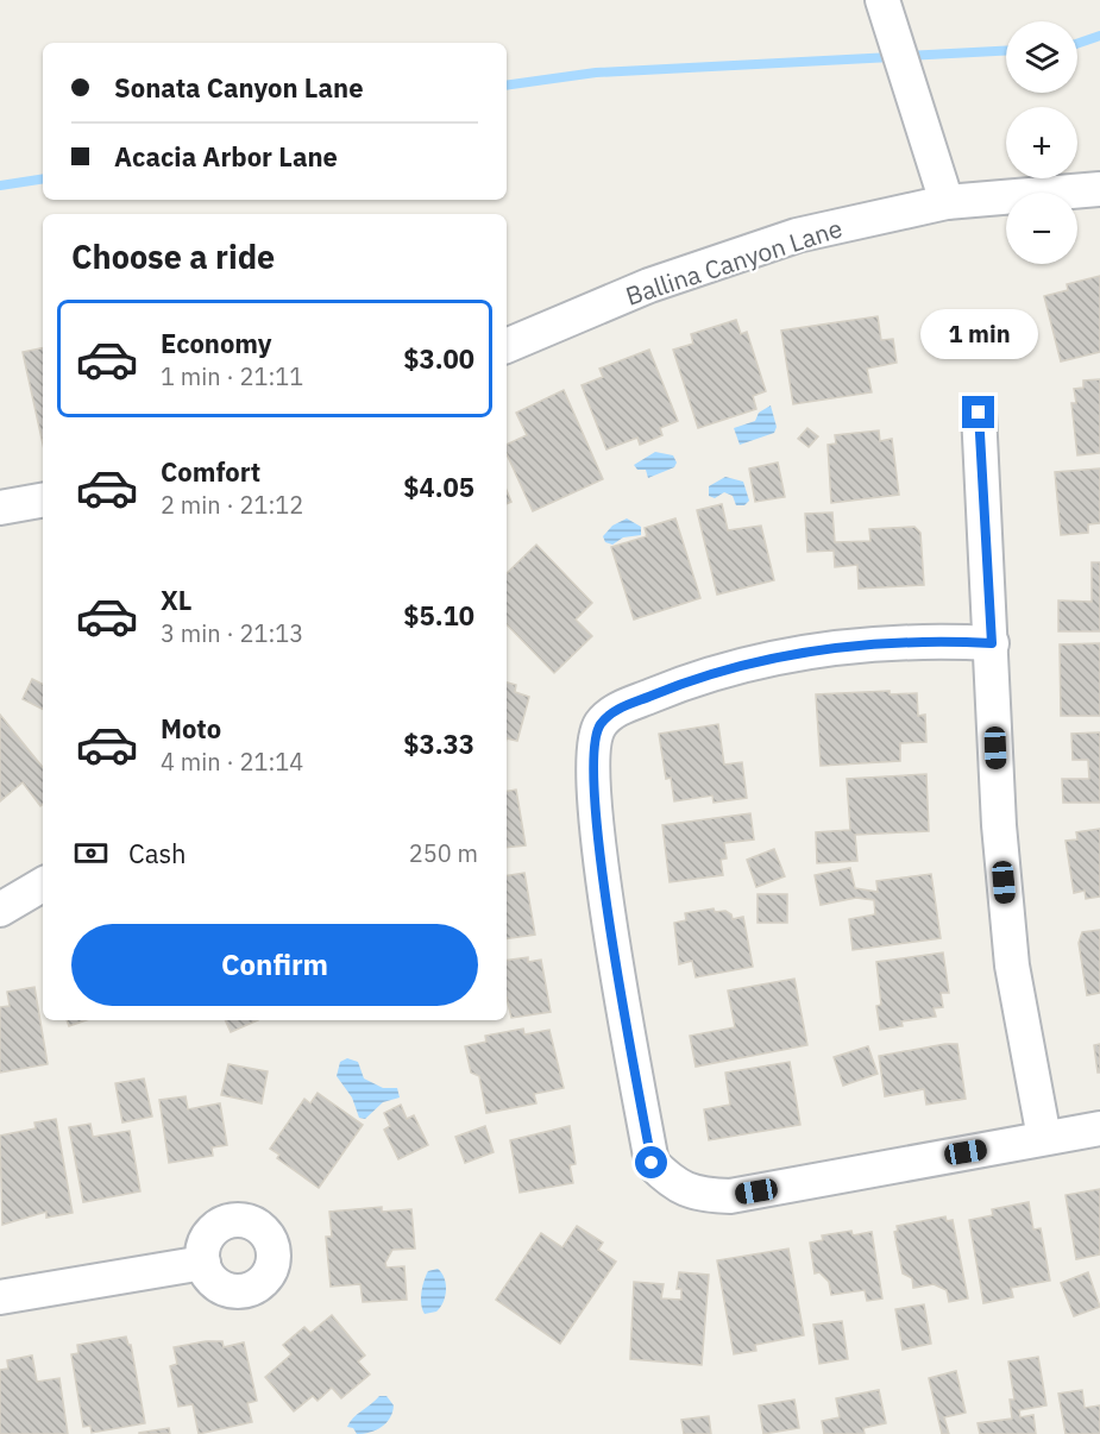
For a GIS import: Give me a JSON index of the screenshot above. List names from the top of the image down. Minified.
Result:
{"streets":{"street":["Ballina Canyon Lane"]},"page":{"map_buttons":["+","−"],"banner":["Sonata Canyon Lane","Acacia Arbor Lane"],"heading":"Choose a ride","list":[{"name":"Economy","note":"1 min · 21:11","value":"$3.00"},{"name":"Comfort","note":"2 min · 21:12","value":"$4.05"},{"name":"XL","note":"3 min · 21:13","value":"$5.10"},{"name":"Moto","note":"4 min · 21:14","value":"$3.33"}],"bubble":"1 min","pay":["Cash","250 m"],"buttons":"Confirm"}}
